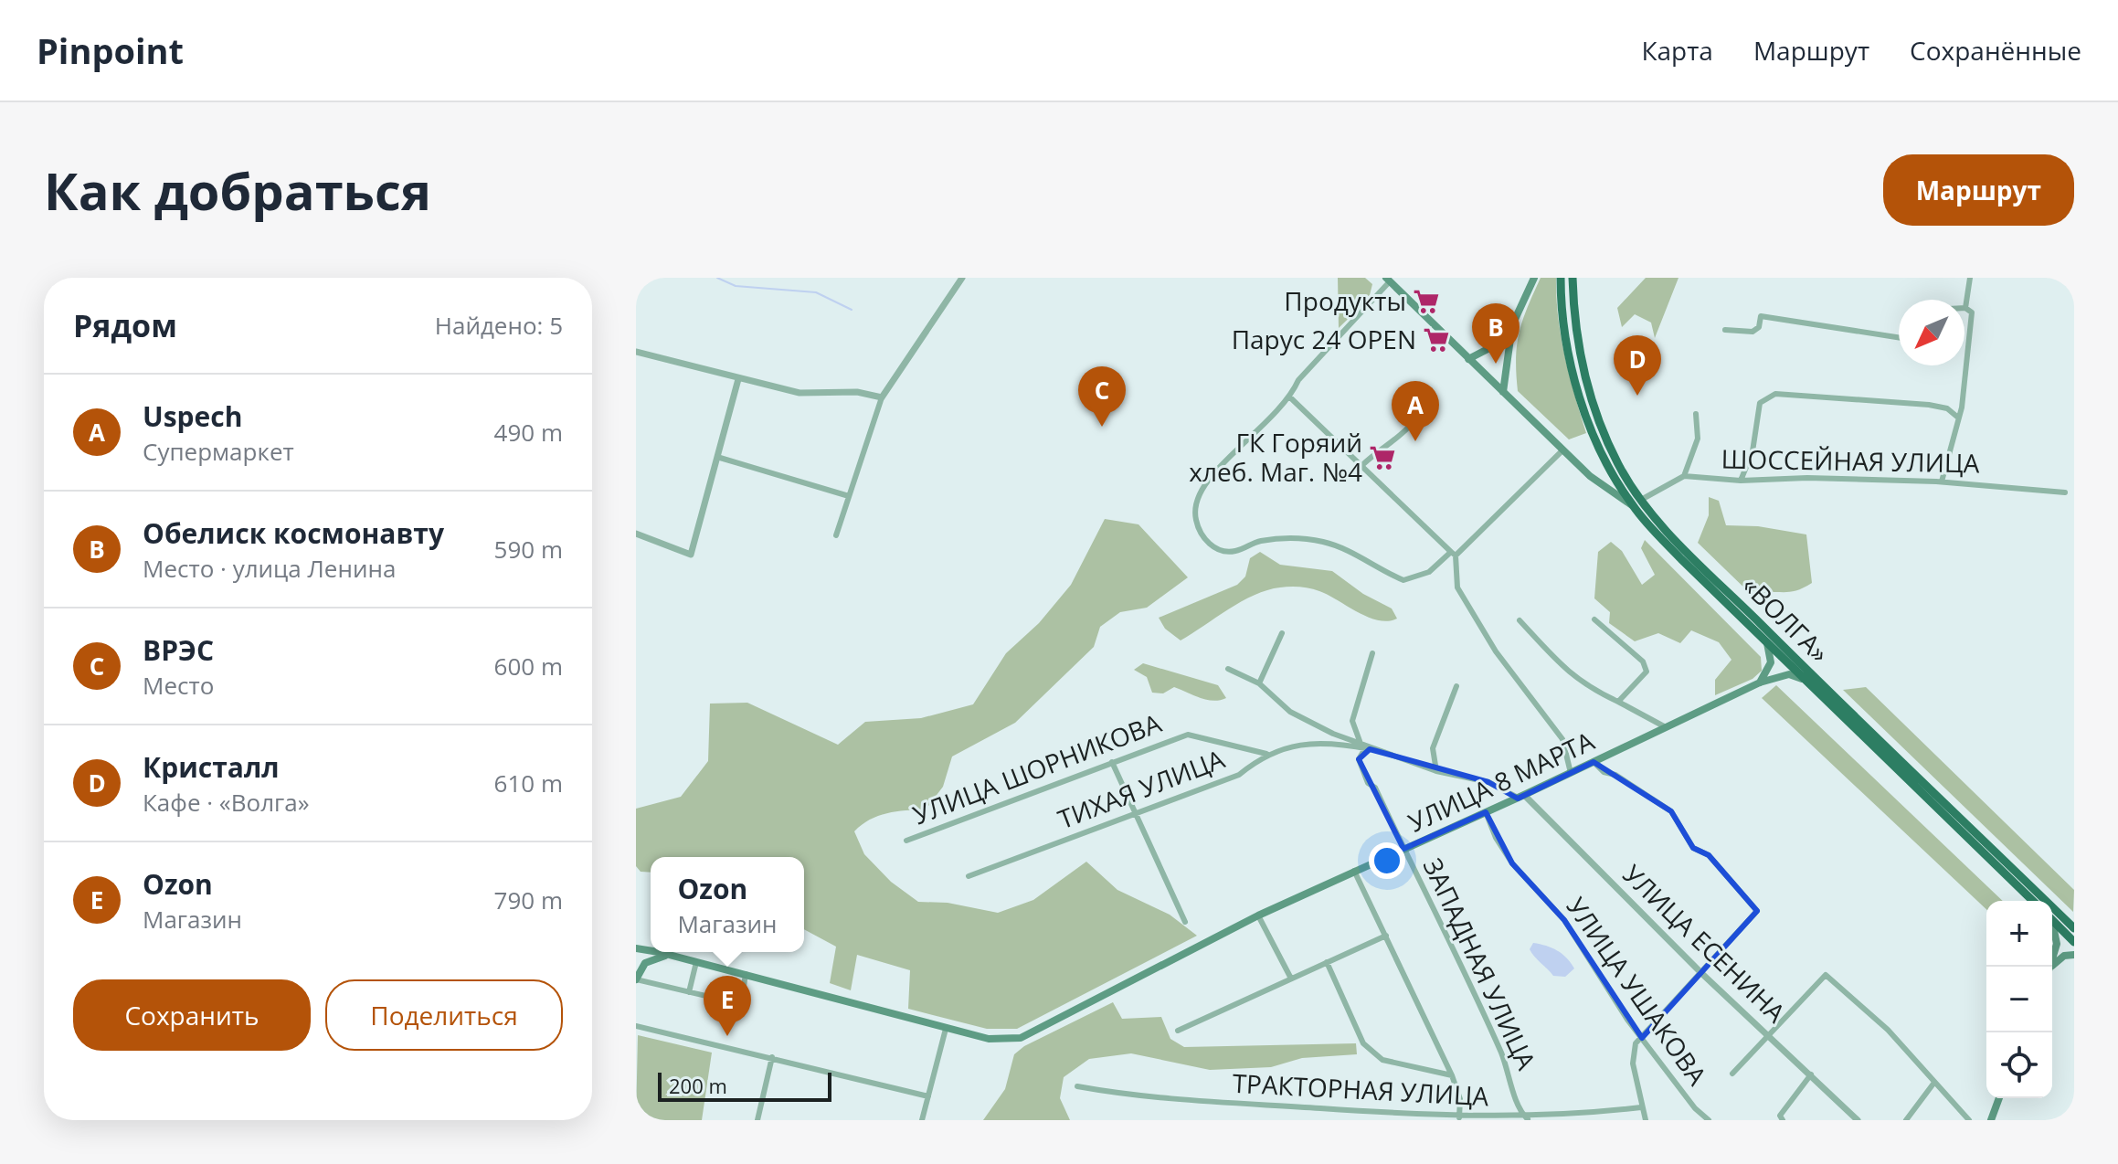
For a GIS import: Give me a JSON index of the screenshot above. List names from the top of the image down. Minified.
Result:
{"streets":{"highway":["«ВОЛГА»"],"main road":["УЛИЦА 8 МАРТА"],"street":["ШОССЕЙНАЯ УЛИЦА","УЛИЦА ШОРНИКОВА","ТИХАЯ УЛИЦА","УЛИЦА ЕСЕНИНА","ЗАПАДНАЯ УЛИЦА","УЛИЦА УШАКОВА","ТРАКТОРНАЯ УЛИЦА"]},"crossings":[["ШОССЕЙНАЯ УЛИЦА","«ВОЛГА»"],["«ВОЛГА»","УЛИЦА 8 МАРТА"],["УЛИЦА ШОРНИКОВА","ТИХАЯ УЛИЦА"],["УЛИЦА 8 МАРТА","УЛИЦА ЕСЕНИНА"],["УЛИЦА 8 МАРТА","ЗАПАДНАЯ УЛИЦА"],["УЛИЦА 8 МАРТА","УЛИЦА УШАКОВА"],["ТИХАЯ УЛИЦА","ЗАПАДНАЯ УЛИЦА"],["ЗАПАДНАЯ УЛИЦА","ТРАКТОРНАЯ УЛИЦА"]],"places":{"supermarket":["Продукты","Парус 24 OPEN","ГК Горяий хлеб. Маг. №4"]},"scale_bar":"200 m","north":"bottom left","page":{"header":"Pinpoint","nav":["Карта","Маршрут","Сохранённые"],"buttons":["Маршрут",["Сохранить","Поделиться"]],"title":"Как добраться","heading":["Рядом","Найдено: 5"],"pins":["B","D","C","A","E"],"list":[{"mark":"A","name":"Uspech","note":"Супермаркет","value":"490 m"},{"mark":"B","name":"Обелиск космонавту","note":"Место · улица Ленина","value":"590 m"},{"mark":"C","name":"ВРЭС","note":"Место","value":"600 m"},{"mark":"D","name":"Кристалл","note":"Кафе · «Волга»","value":"610 m"},{"mark":"E","name":"Ozon","note":"Магазин","value":"790 m"}],"popup":["Ozon","Магазин"],"map_buttons":["+","−"],"scale":"200 m"}}
